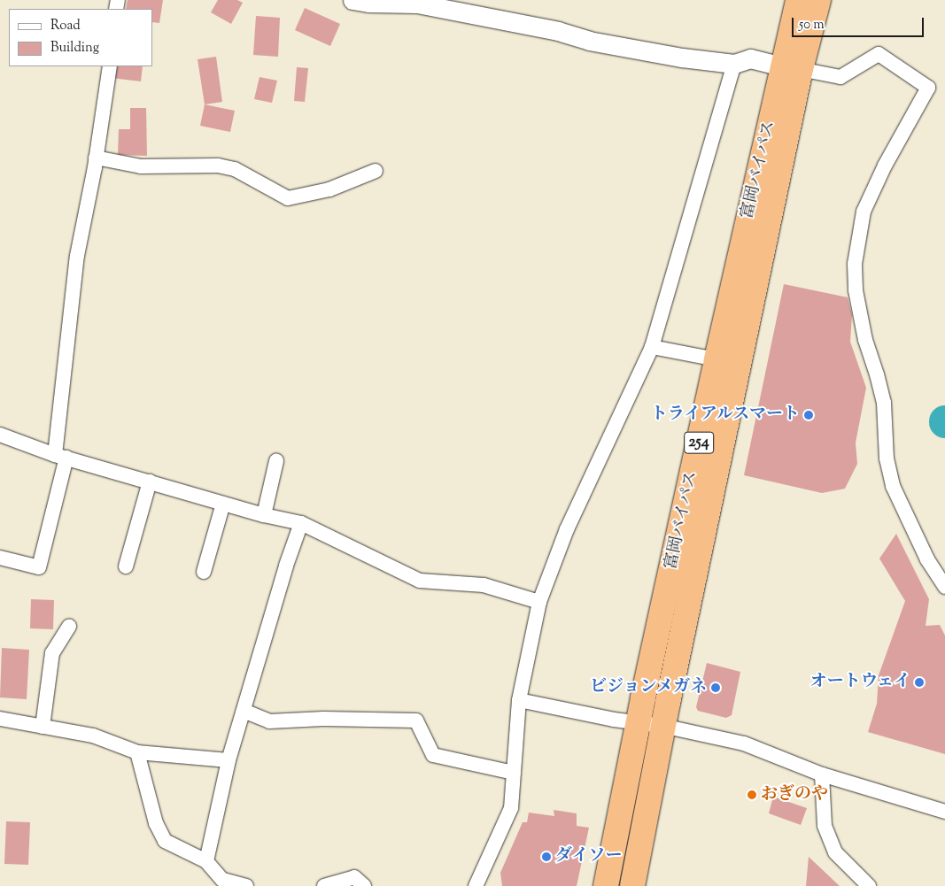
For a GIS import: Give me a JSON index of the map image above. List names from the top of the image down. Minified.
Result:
{"streets":{"highway":["富岡バイパス","254"]},"places":["トライアルスマート","オートウェイ","ビジョンメガネ","おぎのや","ダイソー"],"legend":["Road","Building"],"scale_bar":"50 m"}
